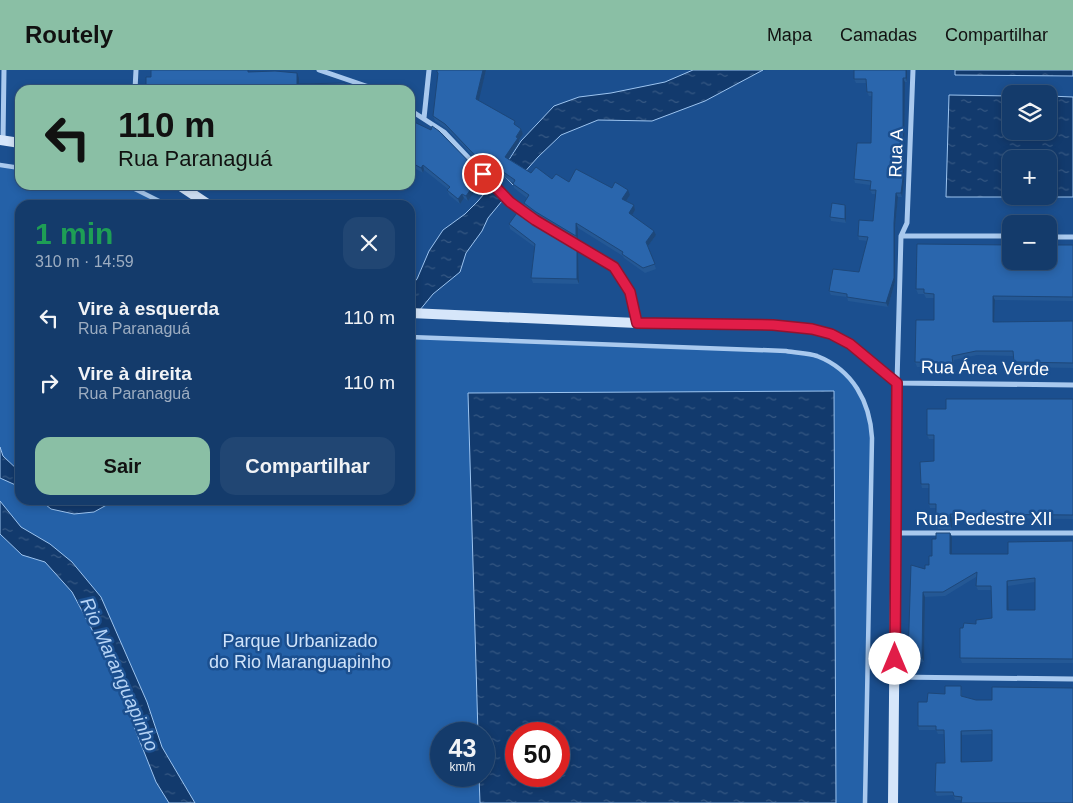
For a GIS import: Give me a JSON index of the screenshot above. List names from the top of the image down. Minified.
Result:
{"streets":{"main road":["Rua Área Verde"],"street":["Rua A","Rua Pedestre XII"]},"crossings":[["Rua A","Rua Área Verde"],["Rua Área Verde","Rua Pedestre XII"]],"water":["Rio Maranguapinho"],"parks":["Parque Urbanizado do Rio Maranguapinho"],"page":{"header":"Routely","nav":["Mapa","Camadas","Compartilhar"],"map_buttons":["+","−"],"turn":["110 m","Rua Paranaguá"],"heading":["1 min","310 m · 14:59"],"list":[{"name":"Vire à esquerda","note":"Rua Paranaguá","value":"110 m"},{"name":"Vire à direita","note":"Rua Paranaguá","value":"110 m"}],"buttons":["Sair","Compartilhar"],"speed":"43 km/h","limit":"50"}}
